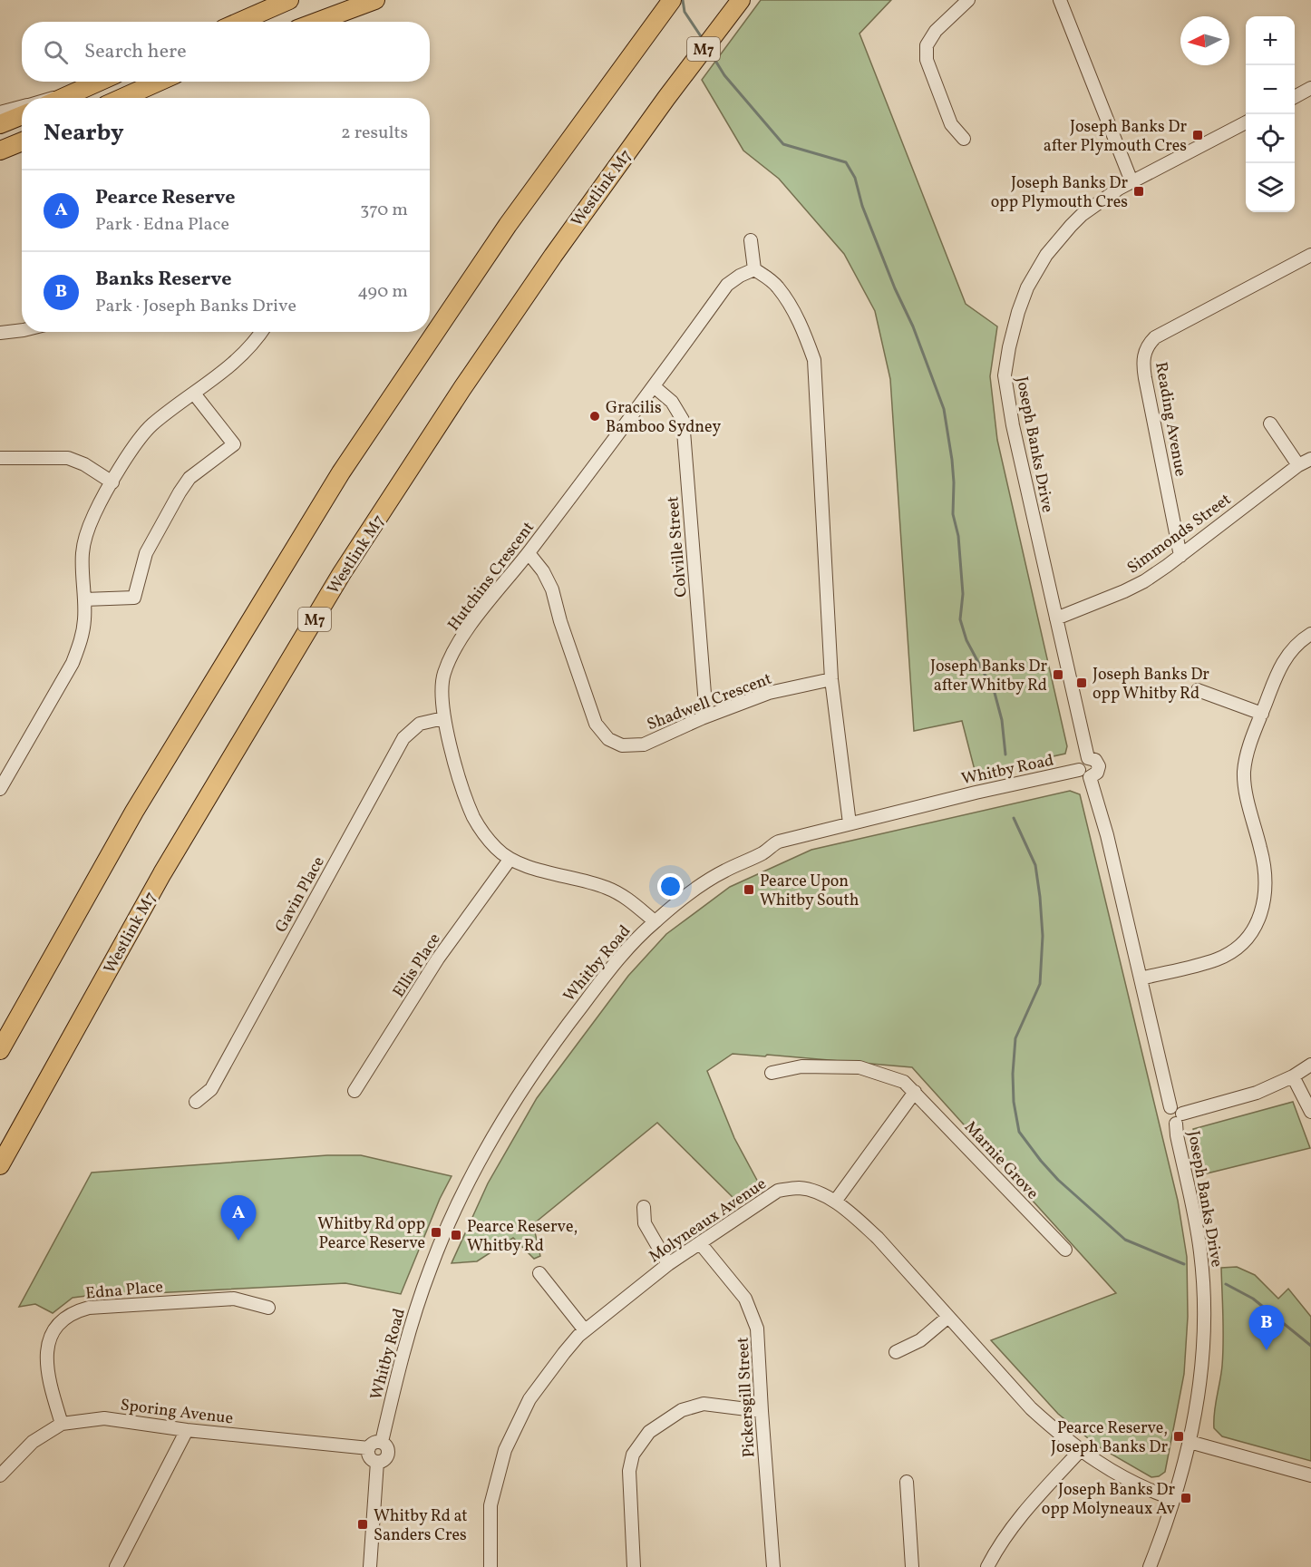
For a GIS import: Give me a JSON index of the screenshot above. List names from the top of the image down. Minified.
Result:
{"streets":{"highway":["M7","Westlink M7"],"street":["Reading Avenue","Joseph Banks Drive","Simmonds Street","Colville Street","Hutchins Crescent","Shadwell Crescent","Whitby Road","Gavin Place","Ellis Place","Marnie Grove","Molyneaux Avenue","Edna Place","Pickersgill Street","Sporing Avenue"]},"crossings":[["Reading Avenue","Simmonds Street"],["Joseph Banks Drive","Simmonds Street"],["Joseph Banks Drive","Whitby Road"],["Joseph Banks Drive","Molyneaux Avenue"],["Colville Street","Hutchins Crescent"],["Colville Street","Shadwell Crescent"],["Hutchins Crescent","Shadwell Crescent"],["Hutchins Crescent","Whitby Road"],["Hutchins Crescent","Gavin Place"],["Hutchins Crescent","Ellis Place"],["Whitby Road","Sporing Avenue"],["Molyneaux Avenue","Pickersgill Street"],["Edna Place","Sporing Avenue"]],"places":{"transit":["Joseph Banks Dr after Plymouth Cres","Joseph Banks Dr opp Plymouth Cres","Joseph Banks Dr after Whitby Rd","Joseph Banks Dr opp Whitby Rd","Pearce Upon Whitby South","Whitby Rd opp Pearce Reserve","Pearce Reserve, Whitby Rd","Pearce Reserve, Joseph Banks Dr","Joseph Banks Dr opp Molyneaux Av","Whitby Rd at Sanders Cres"],"other":["Gracilis Bamboo Sydney"]},"north":"left","page":{"map_buttons":["+","−"],"search":"Search here","heading":["Nearby","2 results"],"list":[{"mark":"A","name":"Pearce Reserve","note":"Park · Edna Place","value":"370 m"},{"mark":"B","name":"Banks Reserve","note":"Park · Joseph Banks Drive","value":"490 m"}],"pins":["A","B"]}}
